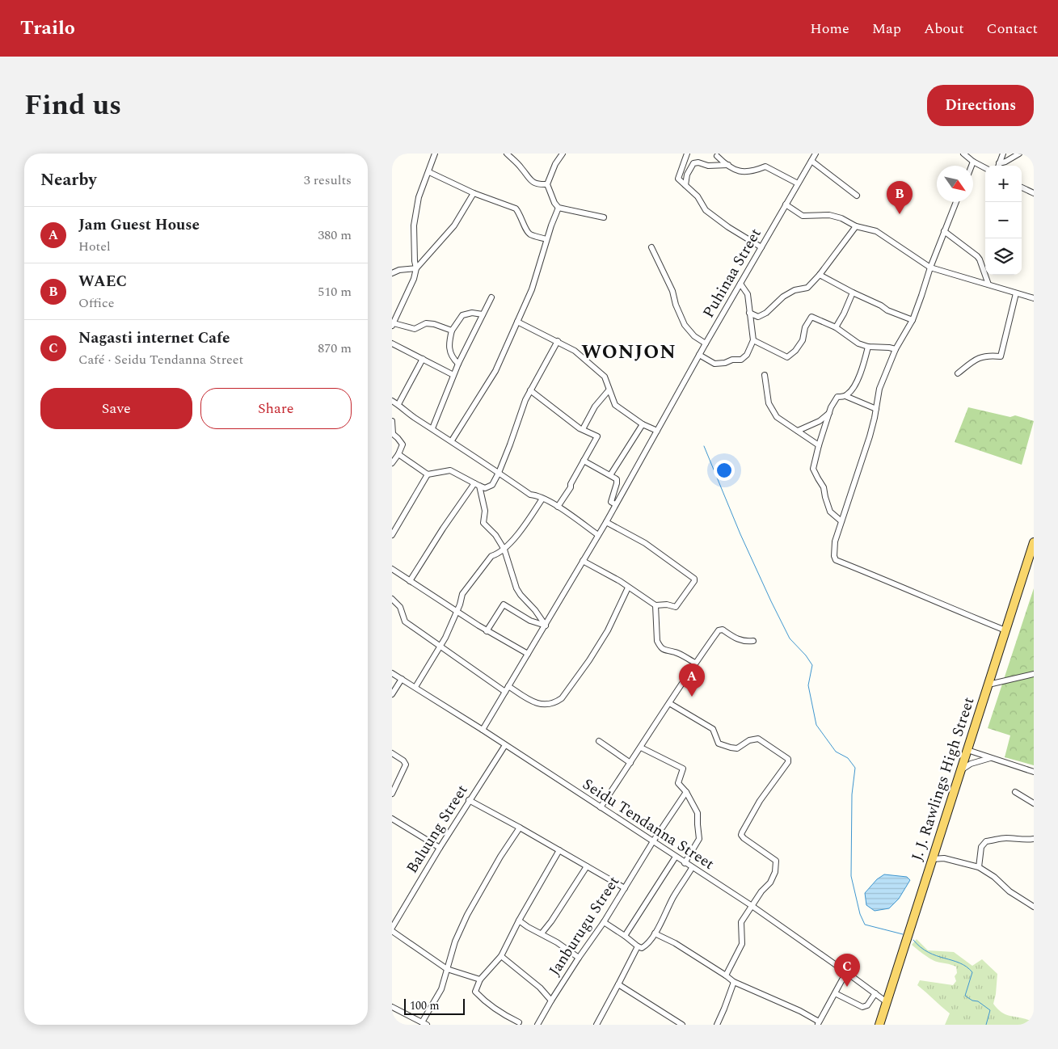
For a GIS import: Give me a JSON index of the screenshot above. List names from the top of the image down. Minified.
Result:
{"streets":{"main road":["J. J. Rawlings High Street"],"street":["Puhinaa Street","Seidu Tendanna Street","Baluung Street","Janburugu Street"]},"crossings":[["Puhinaa Street","Seidu Tendanna Street"],["J. J. Rawlings High Street","Seidu Tendanna Street"],["Seidu Tendanna Street","Baluung Street"],["Seidu Tendanna Street","Janburugu Street"]],"districts":["WONJON"],"scale_bar":"100 m","north":"bottom right","page":{"header":"Trailo","nav":["Home","Map","About","Contact"],"title":"Find us","buttons":["Directions",["Save","Share"]],"heading":["Nearby","3 results"],"map_buttons":["+","−"],"pins":["B","A","C"],"list":[{"mark":"A","name":"Jam Guest House","note":"Hotel","value":"380 m"},{"mark":"B","name":"WAEC","note":"Office","value":"510 m"},{"mark":"C","name":"Nagasti internet Cafe","note":"Café · Seidu Tendanna Street","value":"870 m"}],"scale":"100 m"}}
